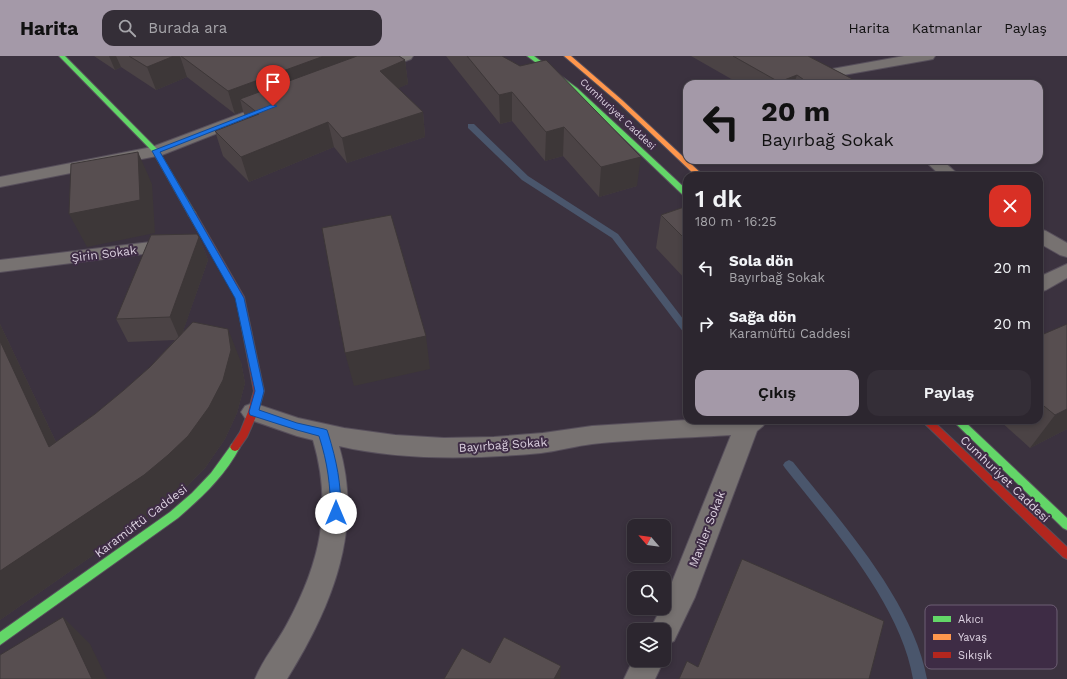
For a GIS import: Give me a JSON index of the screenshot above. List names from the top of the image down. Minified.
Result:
{"streets":{"street":["Cumhuriyet Caddesi","Şirin Sokak","Bayırbağ Sokak","Karamüftü Caddesi","Maviler Sokak"]},"crossings":[["Şirin Sokak","Karamüftü Caddesi"],["Bayırbağ Sokak","Karamüftü Caddesi"]],"legend":["Akıcı","Yavaş","Sıkışık"],"north":"top left","page":{"header":"Harita","search":"Burada ara","nav":["Harita","Katmanlar","Paylaş"],"turn":["20 m","Bayırbağ Sokak"],"heading":["1 dk","180 m · 16:25"],"list":[{"name":"Sola dön","note":"Bayırbağ Sokak","value":"20 m"},{"name":"Sağa dön","note":"Karamüftü Caddesi","value":"20 m"}],"buttons":["Çıkış","Paylaş"]}}
